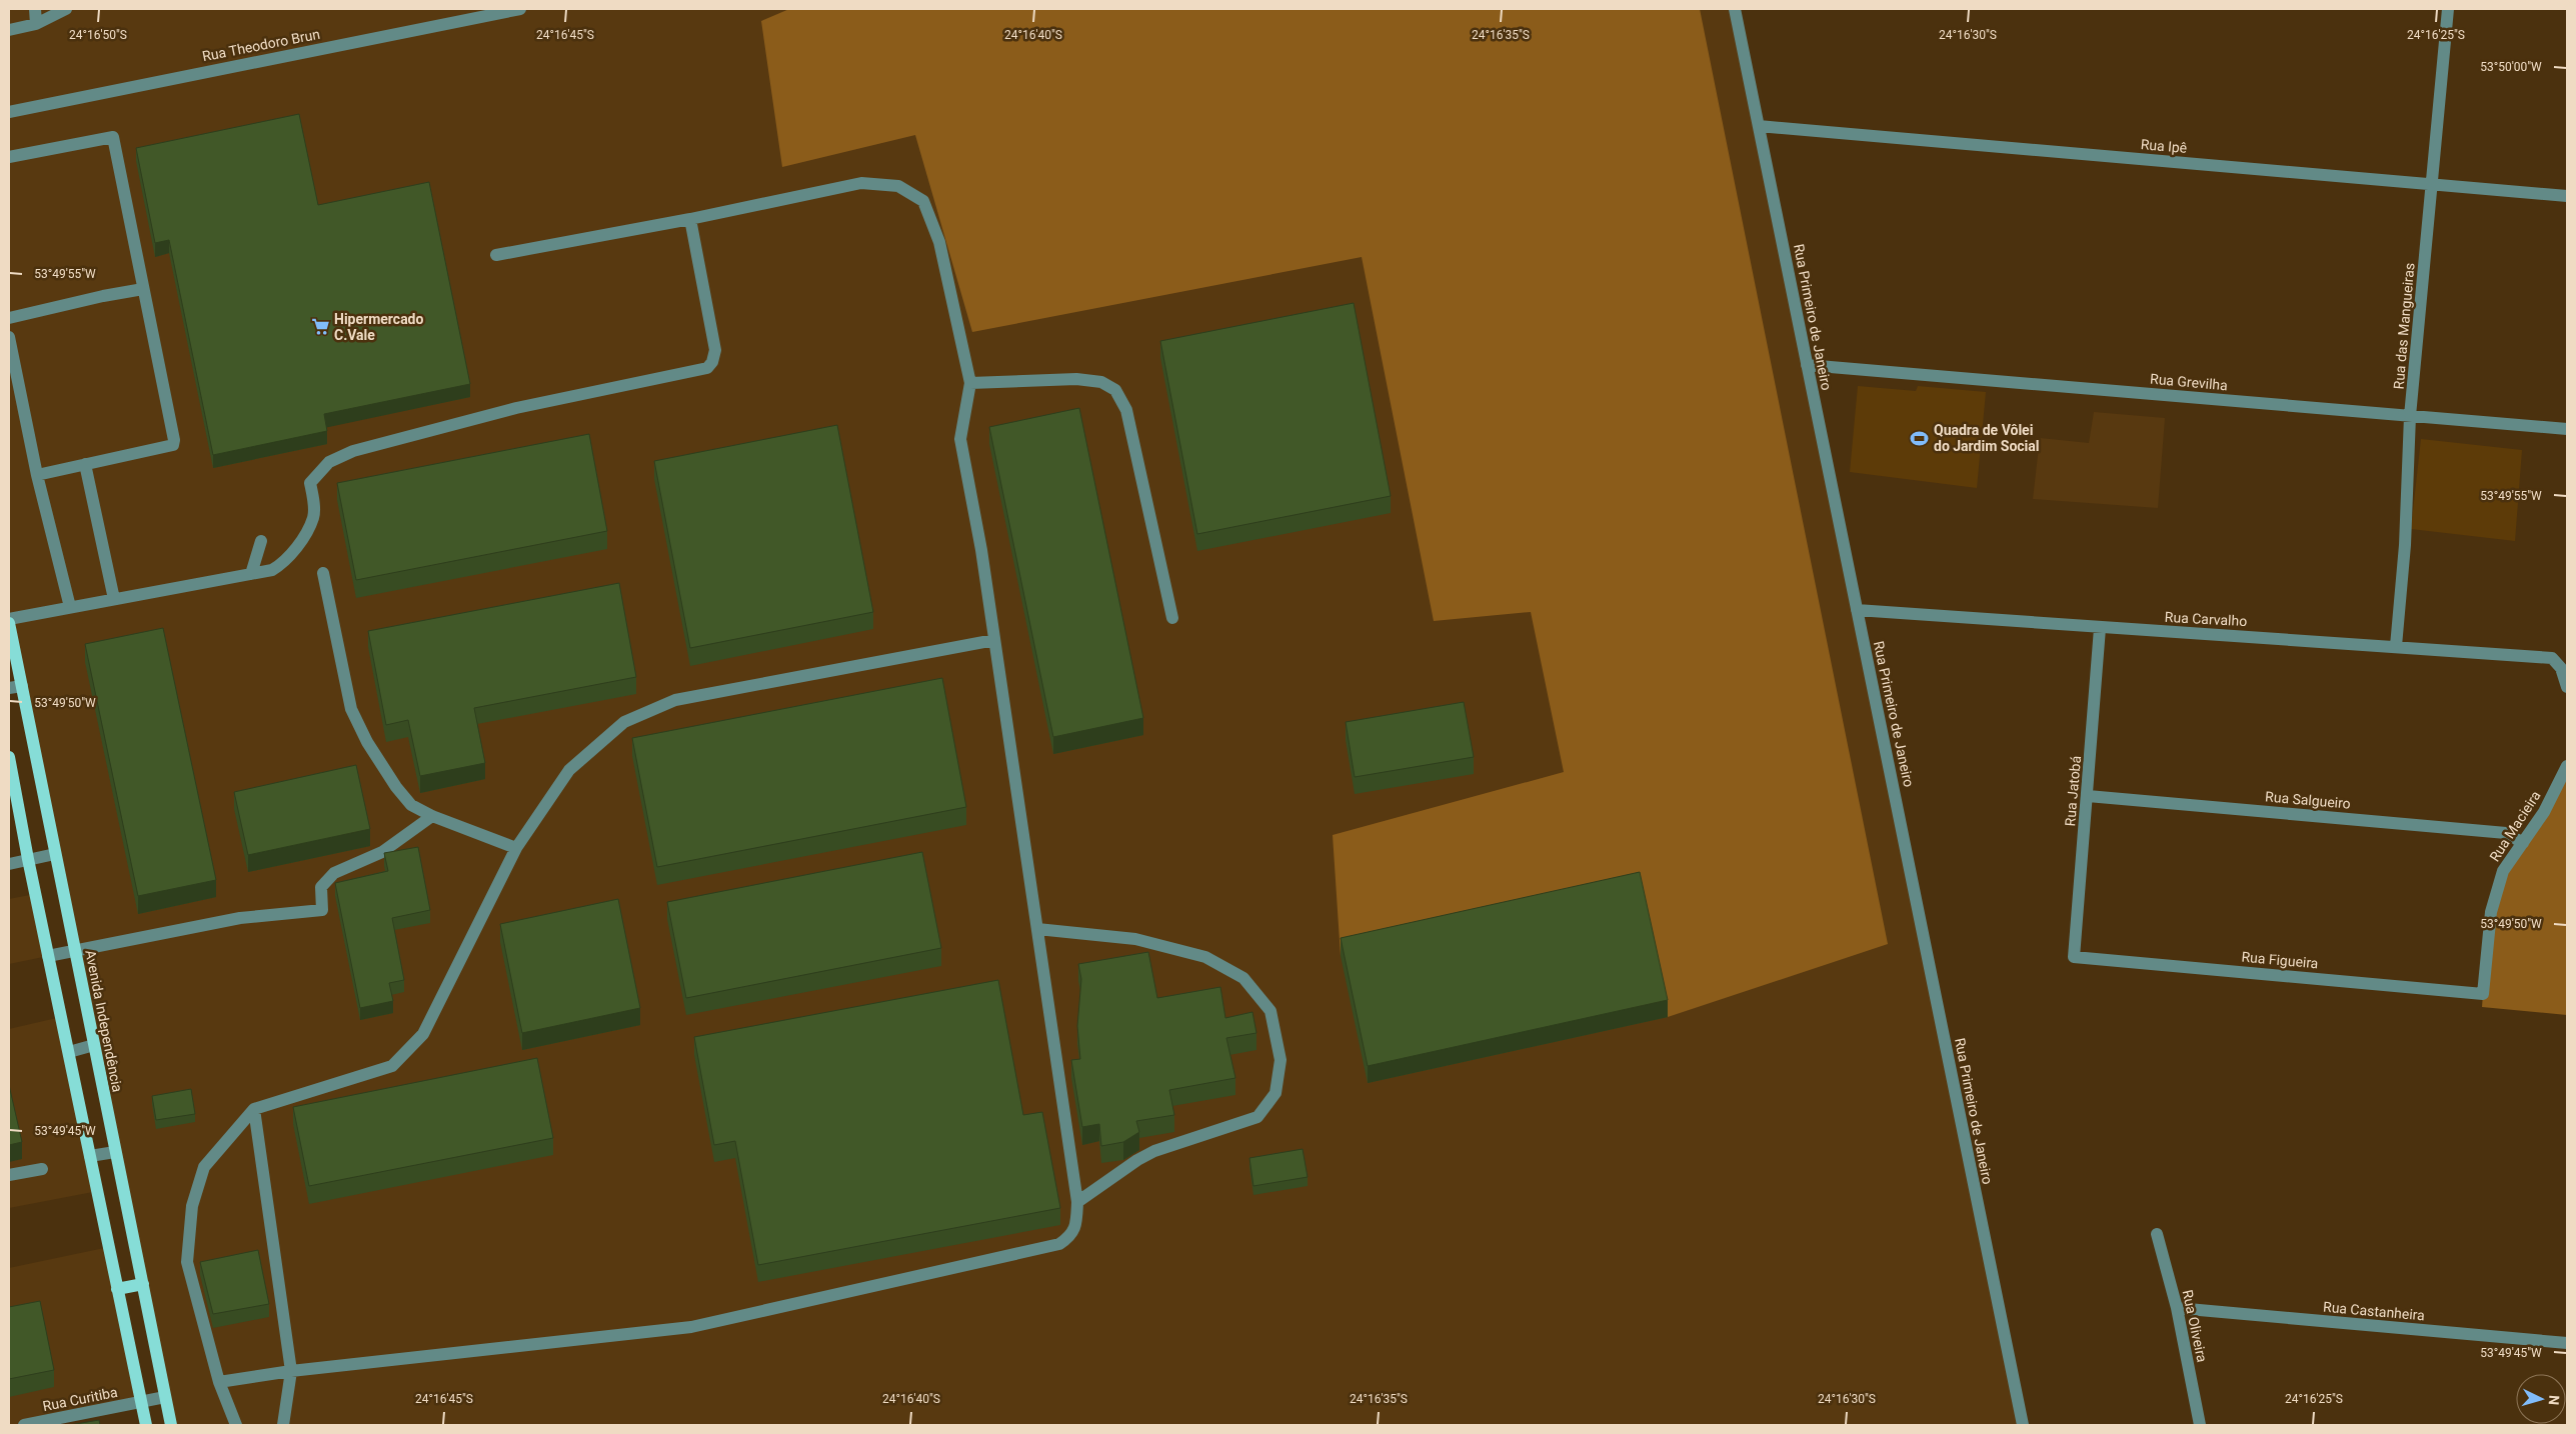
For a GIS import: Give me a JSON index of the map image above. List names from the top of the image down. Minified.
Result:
{"streets":{"main road":["Avenida Independência"],"street":["Rua Theodoro Brun","Rua Ipê","Rua Primeiro de Janeiro","Rua das Mangueiras","Rua Grevilha","Rua Carvalho","Rua Jatobá","Rua Salgueiro","Rua Macieira","Rua Figueira","Rua Castanheira","Rua Oliveira","Rua Curitiba"]},"crossings":[["Rua Ipê","Rua Primeiro de Janeiro"],["Rua Ipê","Rua das Mangueiras"],["Rua Primeiro de Janeiro","Rua Grevilha"],["Rua Primeiro de Janeiro","Rua Carvalho"],["Rua das Mangueiras","Rua Grevilha"],["Rua das Mangueiras","Rua Carvalho"],["Rua Carvalho","Rua Jatobá"],["Rua Jatobá","Rua Salgueiro"],["Rua Jatobá","Rua Figueira"],["Rua Salgueiro","Rua Macieira"],["Rua Macieira","Rua Figueira"],["Avenida Independência","Rua Curitiba"],["Rua Castanheira","Rua Oliveira"]],"places":{"supermarket":["Hipermercado C.Vale"],"sports":["Quadra de Vôlei do Jardim Social"]},"north":"right","coordinates":["24°16'50\"S","24°16'45\"S","24°16'40\"S","24°16'35\"S","24°16'30\"S","24°16'25\"S","53°50'00\"W","53°49'55\"W","53°49'50\"W","53°49'45\"W"]}
